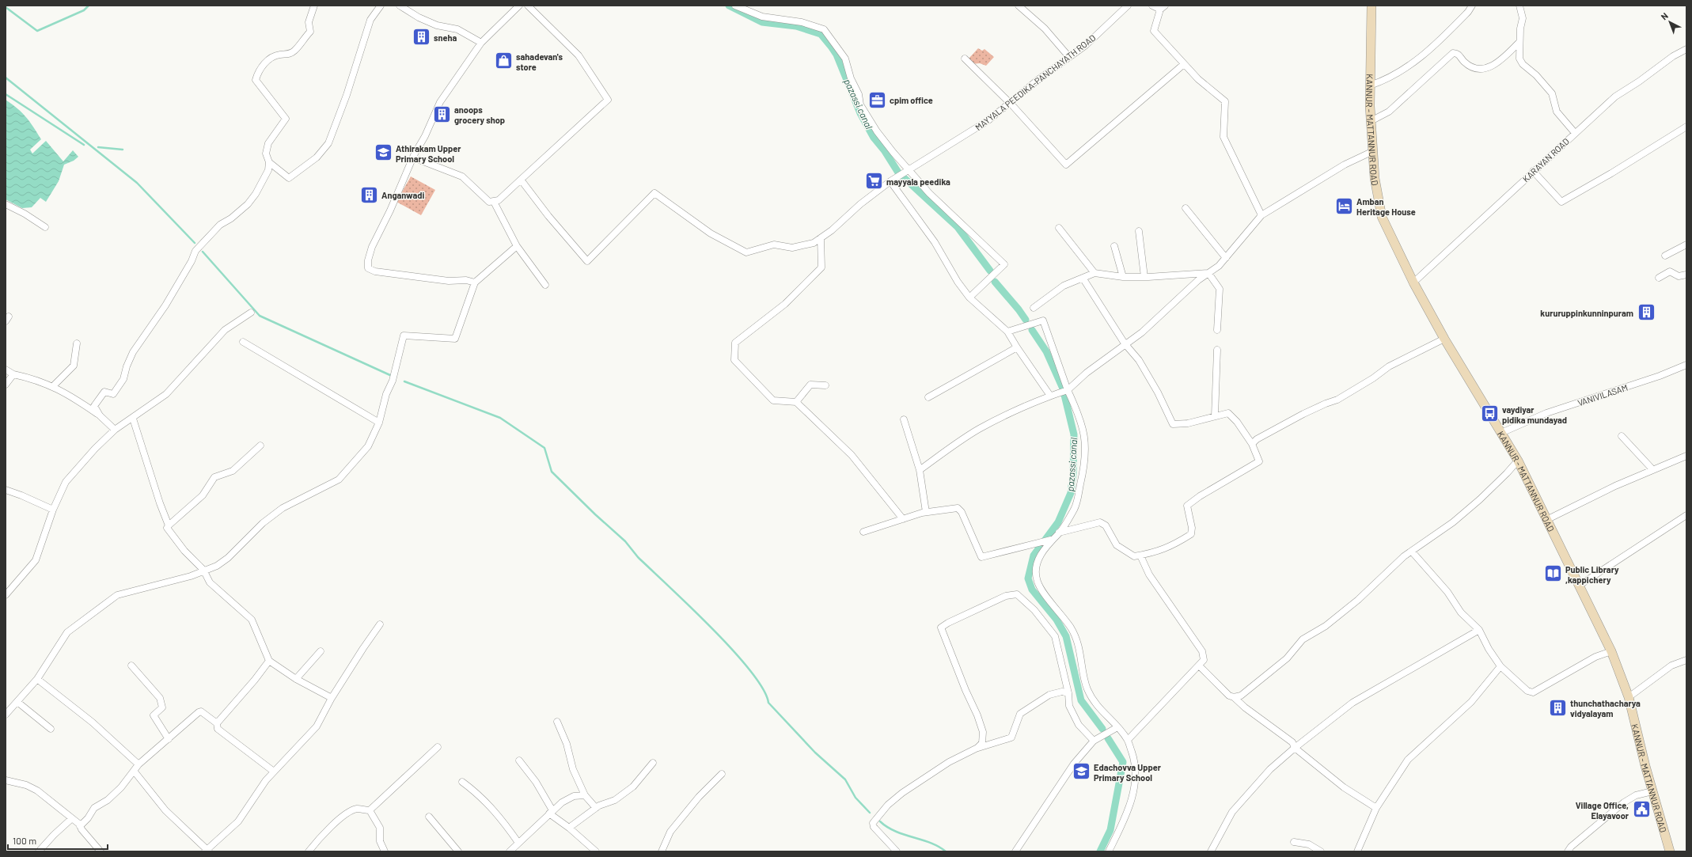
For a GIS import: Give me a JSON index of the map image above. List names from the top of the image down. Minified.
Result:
{"streets":{"main road":["KANNUR - MATTANNUR ROAD"],"street":["MAYYALA PEEDIKA-PANCHAYATH ROAD","KARAYAN ROAD","VANIVILASAM"]},"crossings":[["KANNUR - MATTANNUR ROAD","KARAYAN ROAD"],["KANNUR - MATTANNUR ROAD","VANIVILASAM"]],"water":["pazassi canal"],"places":{"building":["sneha","anoops grocery shop","Anganwadi","kururuppinkunninpuram","thunchathacharya vidyalayam"],"shop":["sahadevan's store"],"office":["cpim office"],"school or university":["Athirakam Upper Primary School","Edachovva Upper Primary School"],"supermarket":["mayyala peedika"],"hotel":["Amban Heritage House"],"bus stop":["vaydiyar pidika mundayad"],"library":["Public Library ,kappichery"],"public building":["Village Office, Elayavoor"]},"scale_bar":"100 m","north":"top left"}
